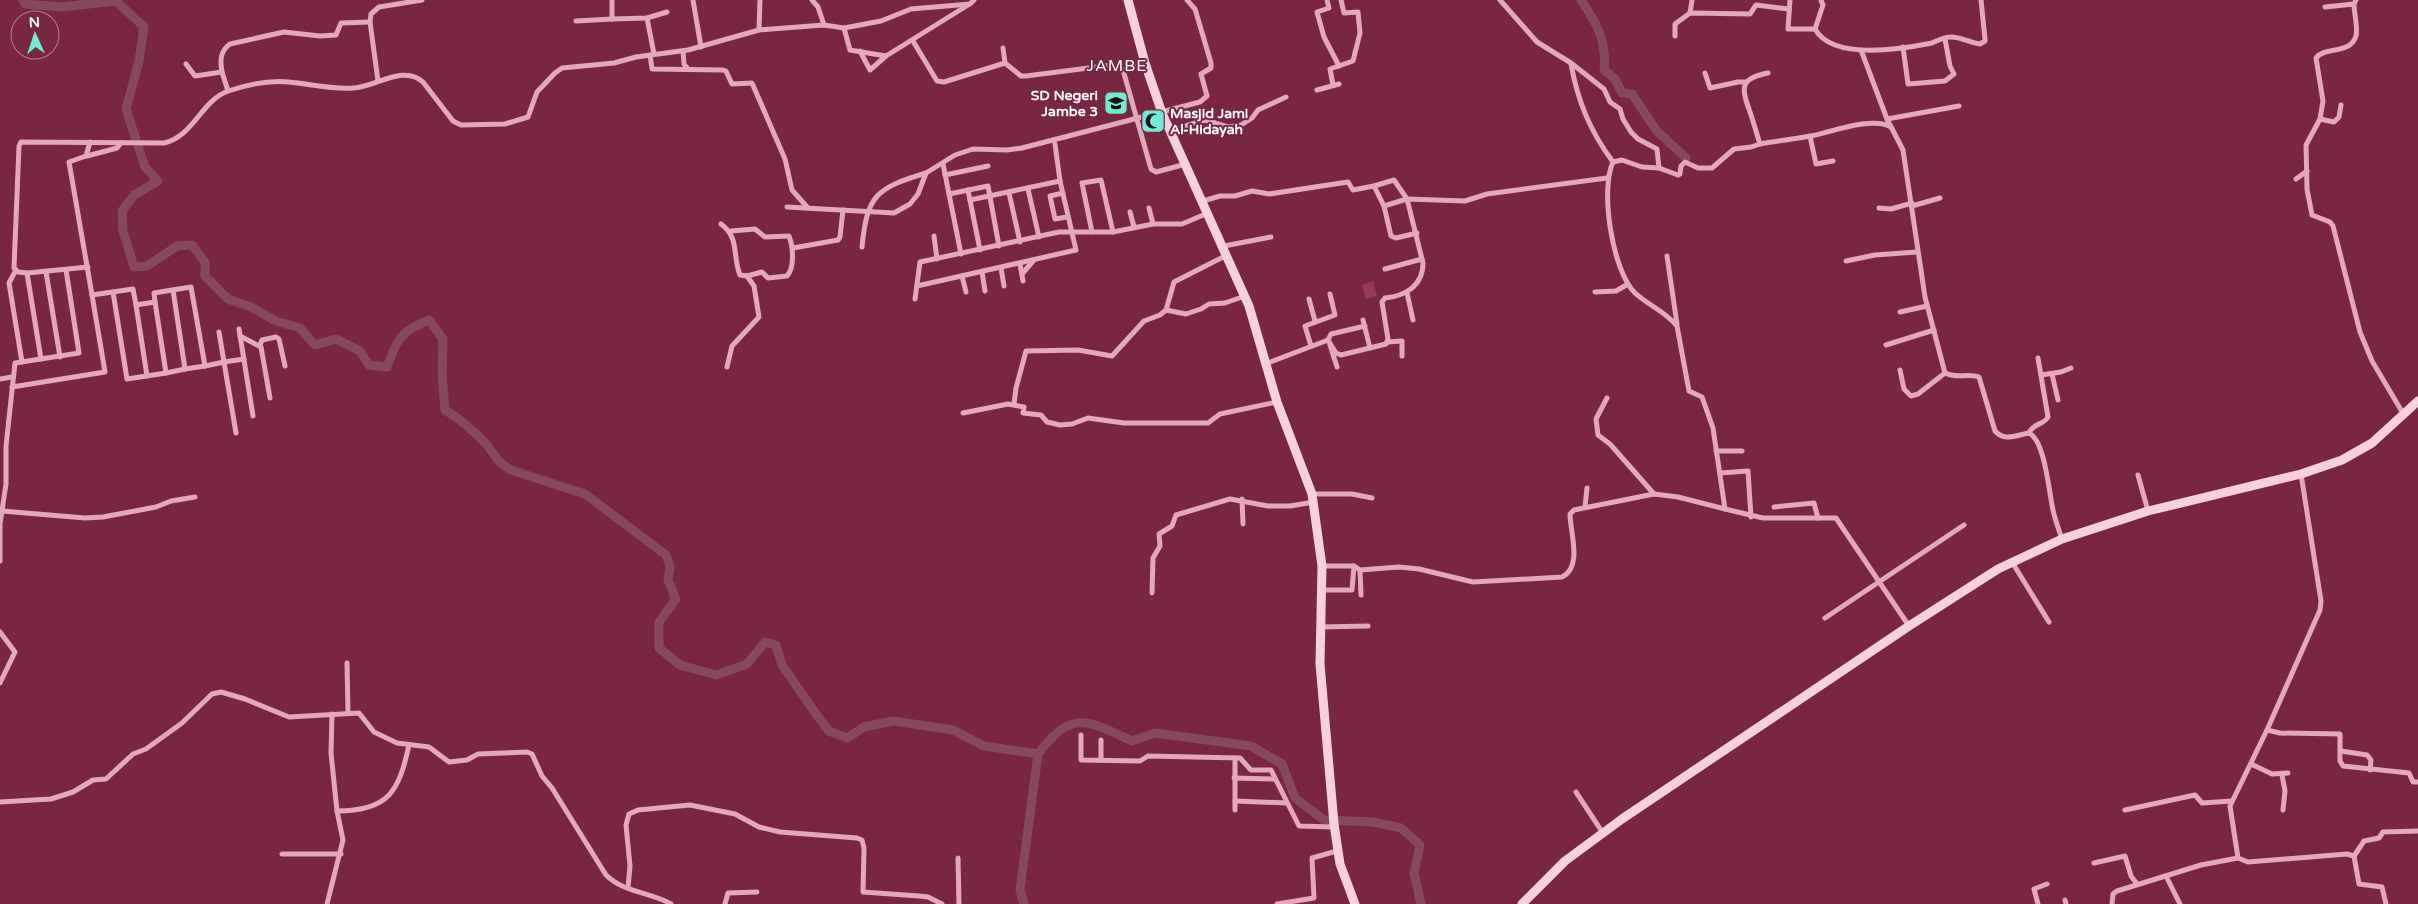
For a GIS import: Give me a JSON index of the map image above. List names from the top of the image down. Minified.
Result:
{"districts":["JAMBE"],"places":{"school or university":["SD Negeri Jambe 3"],"mosque":["Masjid Jami Al-Hidayah"]},"north":"top"}
